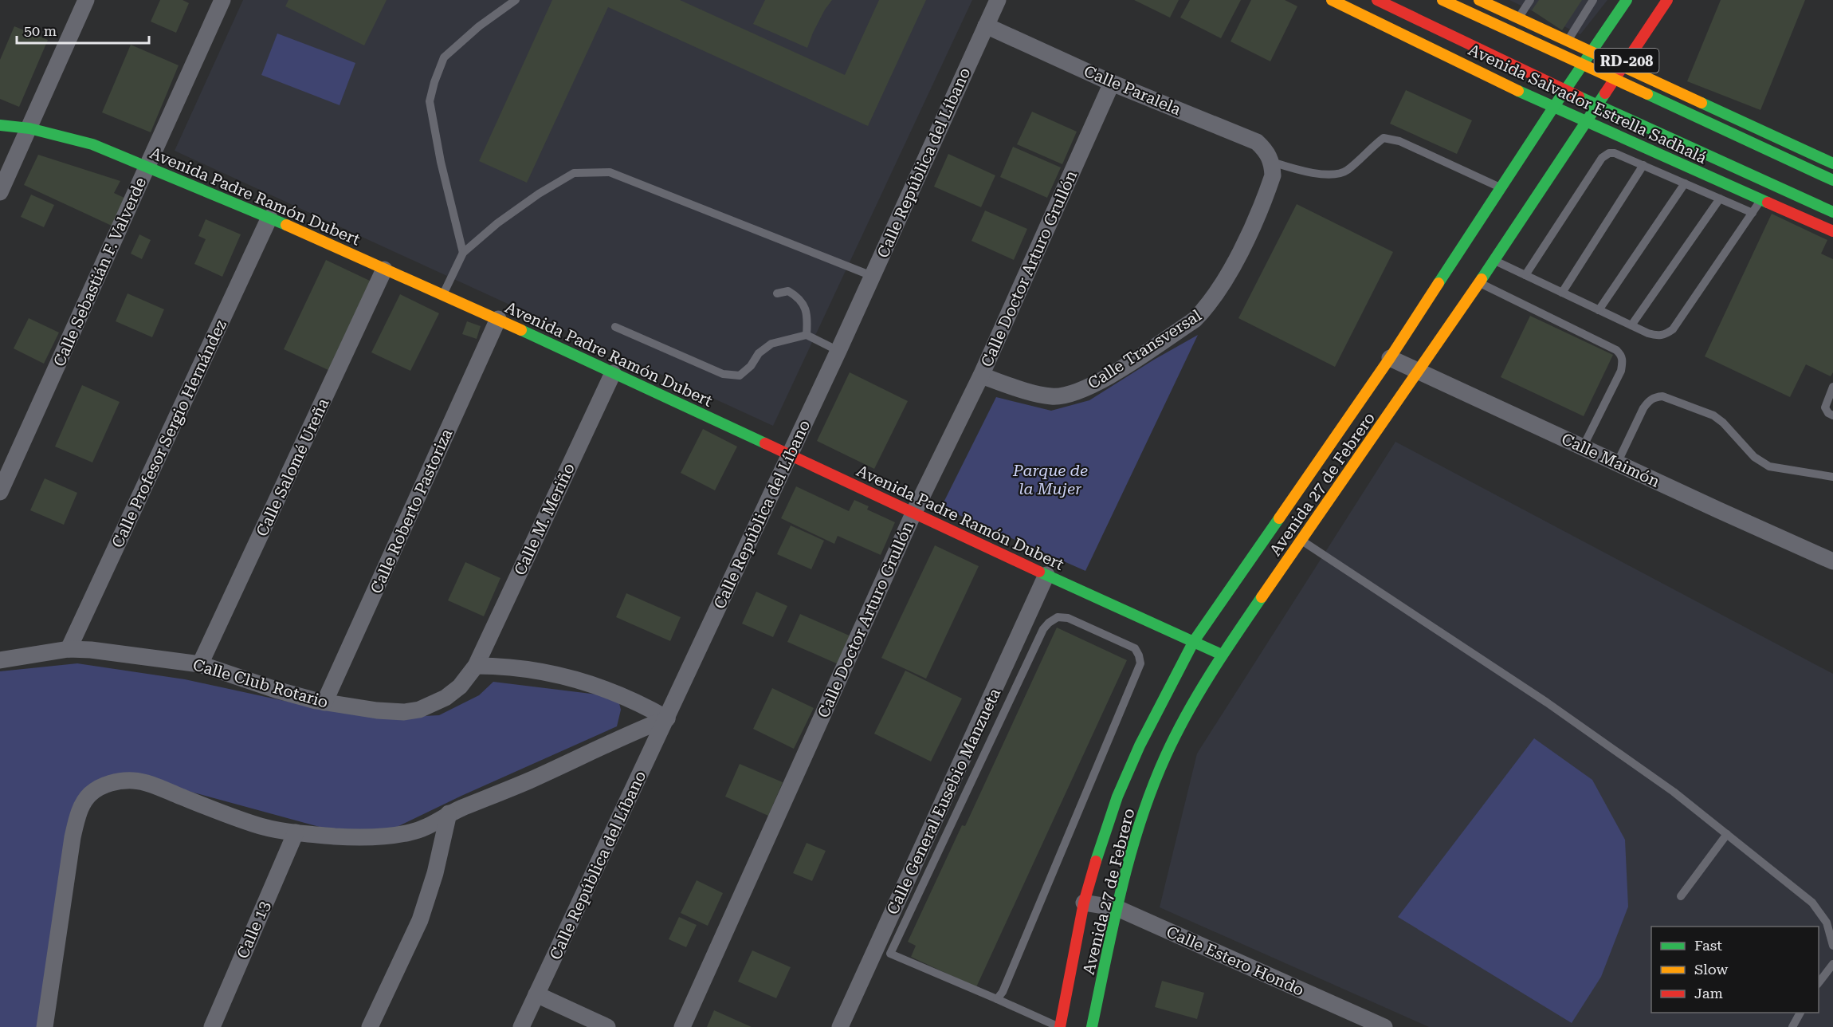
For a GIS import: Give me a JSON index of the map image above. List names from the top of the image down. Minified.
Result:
{"streets":{"main road":["RD-208","Avenida Salvador Estrella Sadhalá","Avenida Padre Ramón Dubert","Avenida 27 de Febrero"],"street":["Calle Paralela","Calle República del Líbano","Calle Doctor Arturo Grullón","Calle Sebastián F. Valverde","Calle Transversal","Calle Profesor Sergio Hernández","Calle Maimón","Calle Salomé Ureña","Calle Roberto Pastoriza","Calle M. Meriño","Calle Club Rotario","Calle General Eusebio Manzueta","Calle 13","Calle Estero Hondo"]},"crossings":[["Calle Paralela","Calle República del Líbano"],["Calle Paralela","Calle Doctor Arturo Grullón"],["Calle Paralela","Calle Transversal"],["Avenida Salvador Estrella Sadhalá","Avenida 27 de Febrero"],["Calle República del Líbano","Avenida Padre Ramón Dubert"],["Avenida Padre Ramón Dubert","Calle Doctor Arturo Grullón"],["Avenida Padre Ramón Dubert","Calle Sebastián F. Valverde"],["Avenida Padre Ramón Dubert","Calle Profesor Sergio Hernández"],["Avenida Padre Ramón Dubert","Calle Salomé Ureña"],["Avenida Padre Ramón Dubert","Avenida 27 de Febrero"],["Avenida Padre Ramón Dubert","Calle Roberto Pastoriza"],["Avenida Padre Ramón Dubert","Calle M. Meriño"],["Avenida Padre Ramón Dubert","Calle General Eusebio Manzueta"],["Calle Doctor Arturo Grullón","Calle Transversal"],["Calle Profesor Sergio Hernández","Calle Club Rotario"],["Calle Maimón","Avenida 27 de Febrero"],["Calle Salomé Ureña","Calle Club Rotario"],["Avenida 27 de Febrero","Calle Estero Hondo"],["Calle Roberto Pastoriza","Calle Club Rotario"],["Calle M. Meriño","Calle Club Rotario"]],"parks":["Parque de la Mujer"],"legend":["Fast","Slow","Jam"],"scale_bar":"50 m"}
